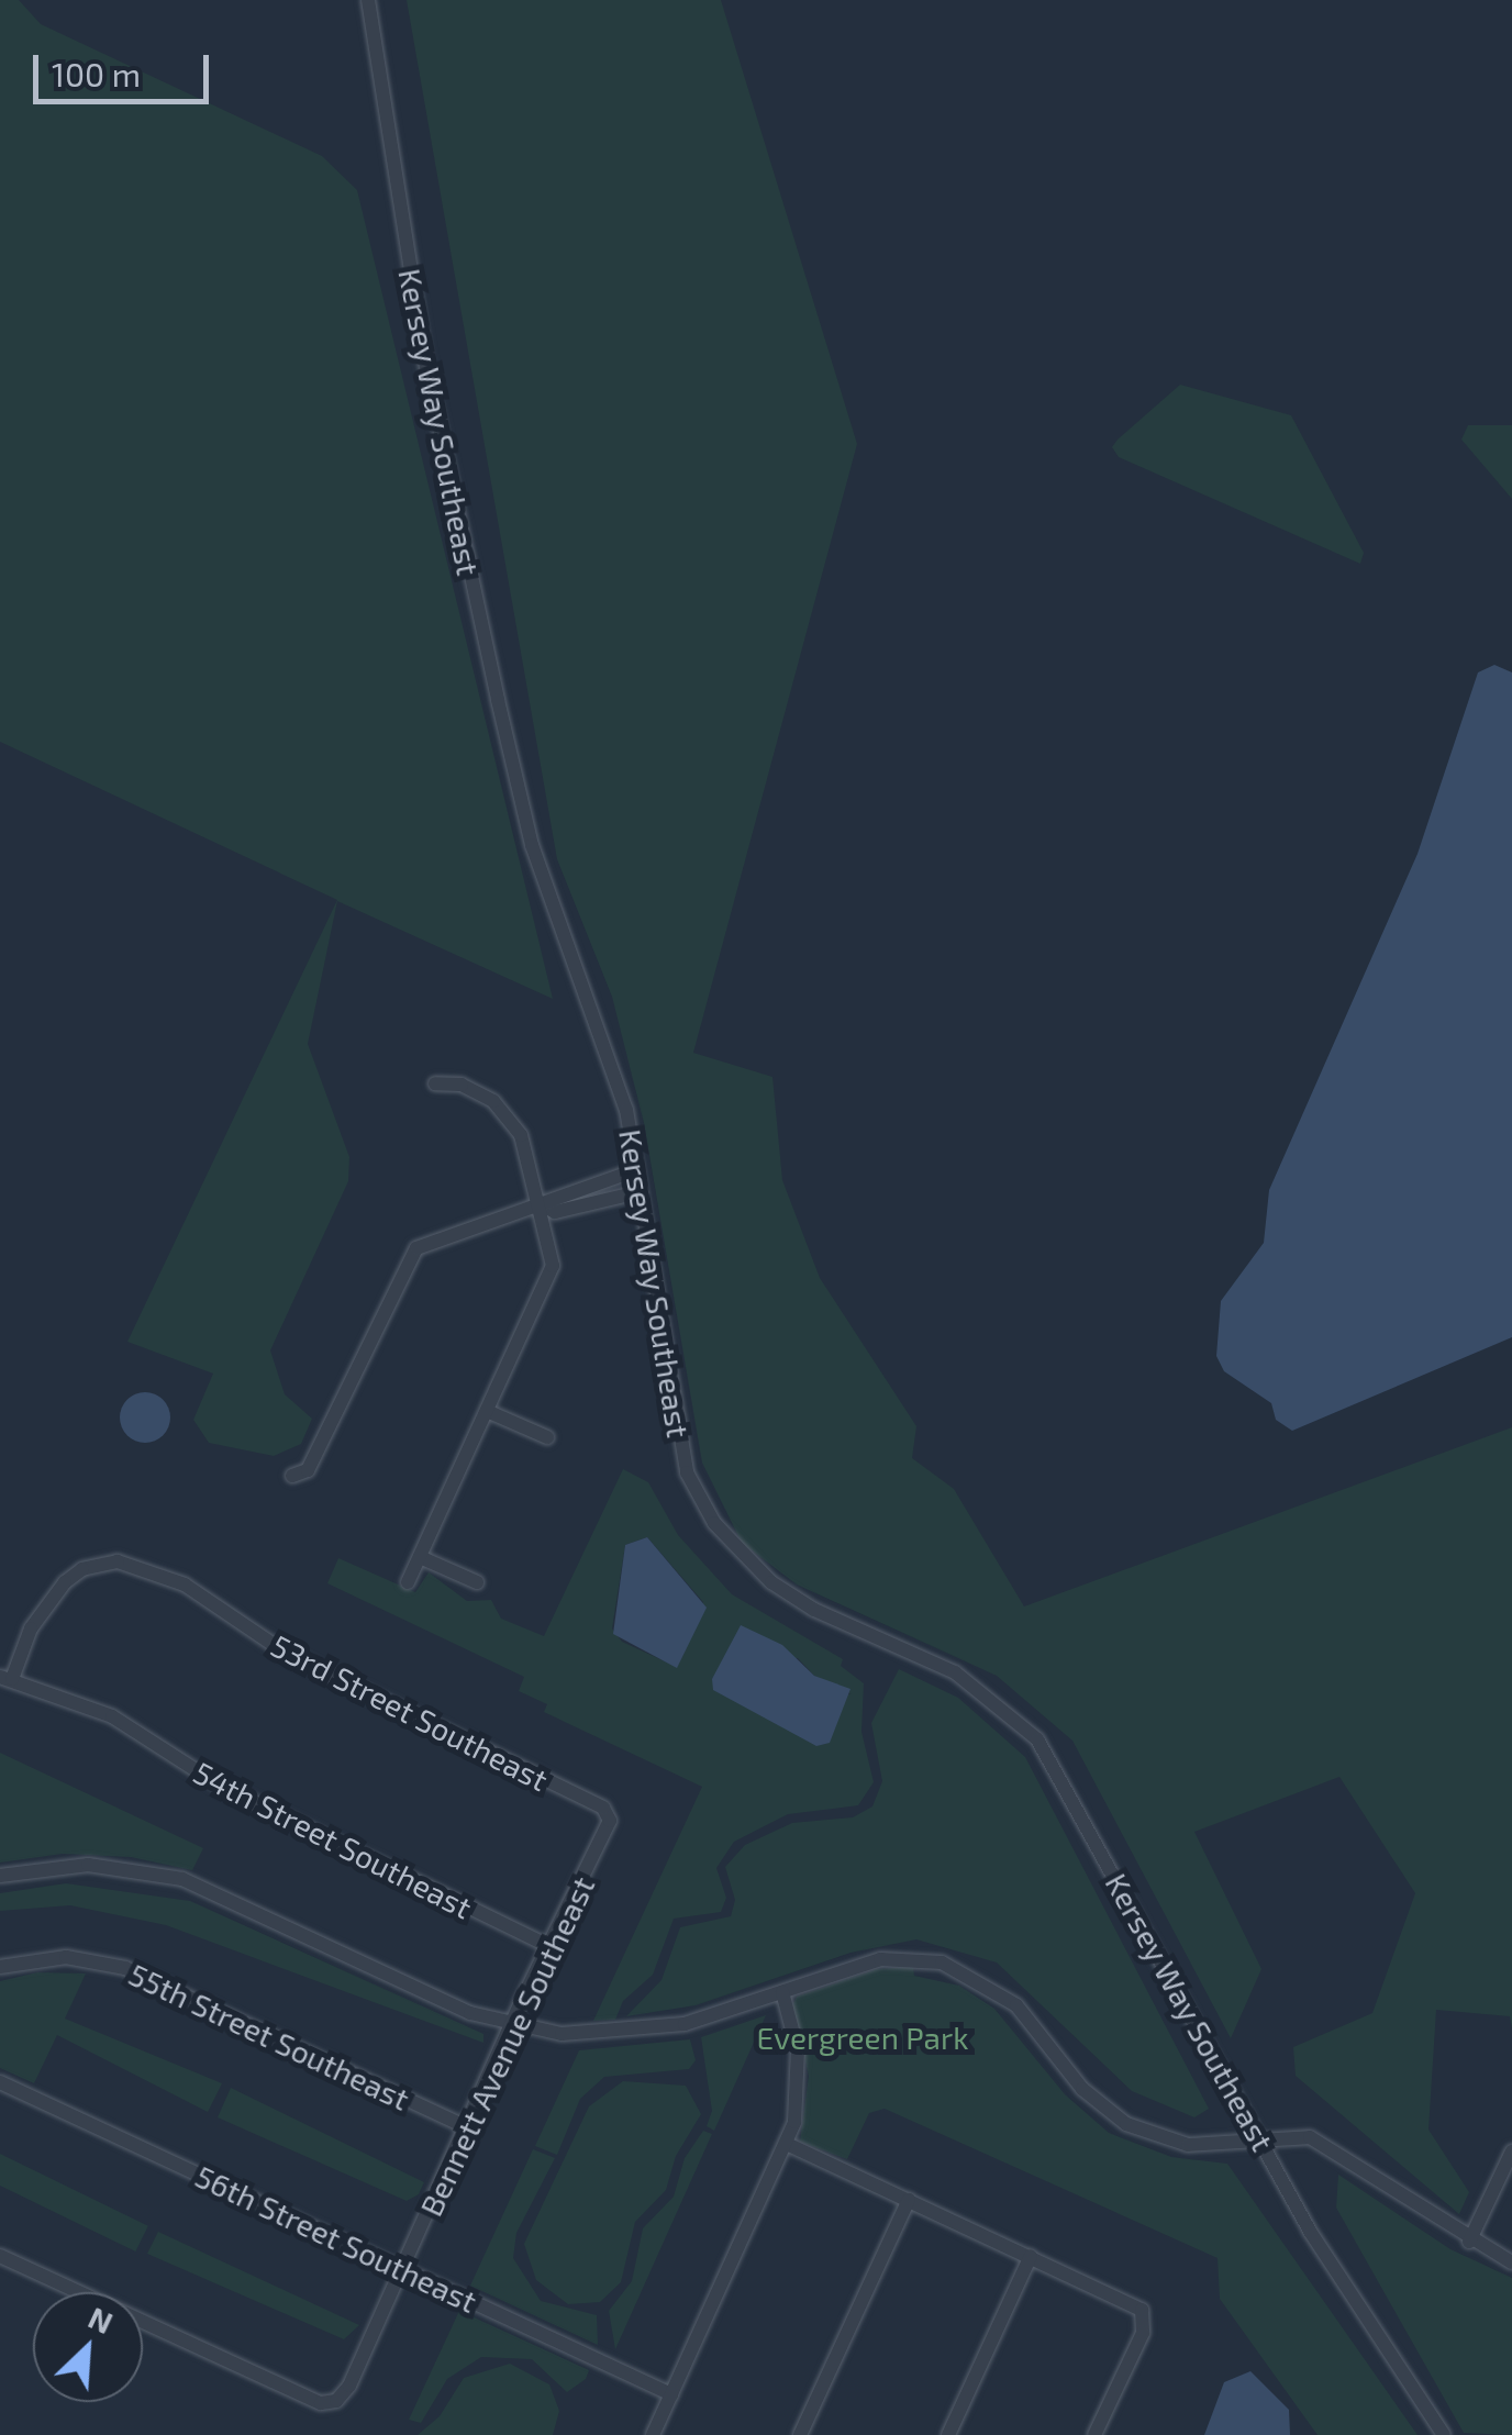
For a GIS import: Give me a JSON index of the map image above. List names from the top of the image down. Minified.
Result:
{"streets":{"street":["Kersey Way Southeast","53rd Street Southeast","54th Street Southeast","55th Street Southeast","Bennett Avenue Southeast","56th Street Southeast"]},"crossings":[["53rd Street Southeast","54th Street Southeast"],["53rd Street Southeast","Bennett Avenue Southeast"],["54th Street Southeast","Bennett Avenue Southeast"],["55th Street Southeast","Bennett Avenue Southeast"],["Bennett Avenue Southeast","56th Street Southeast"]],"parks":["Evergreen Park"],"scale_bar":"100 m","north":"top right"}
